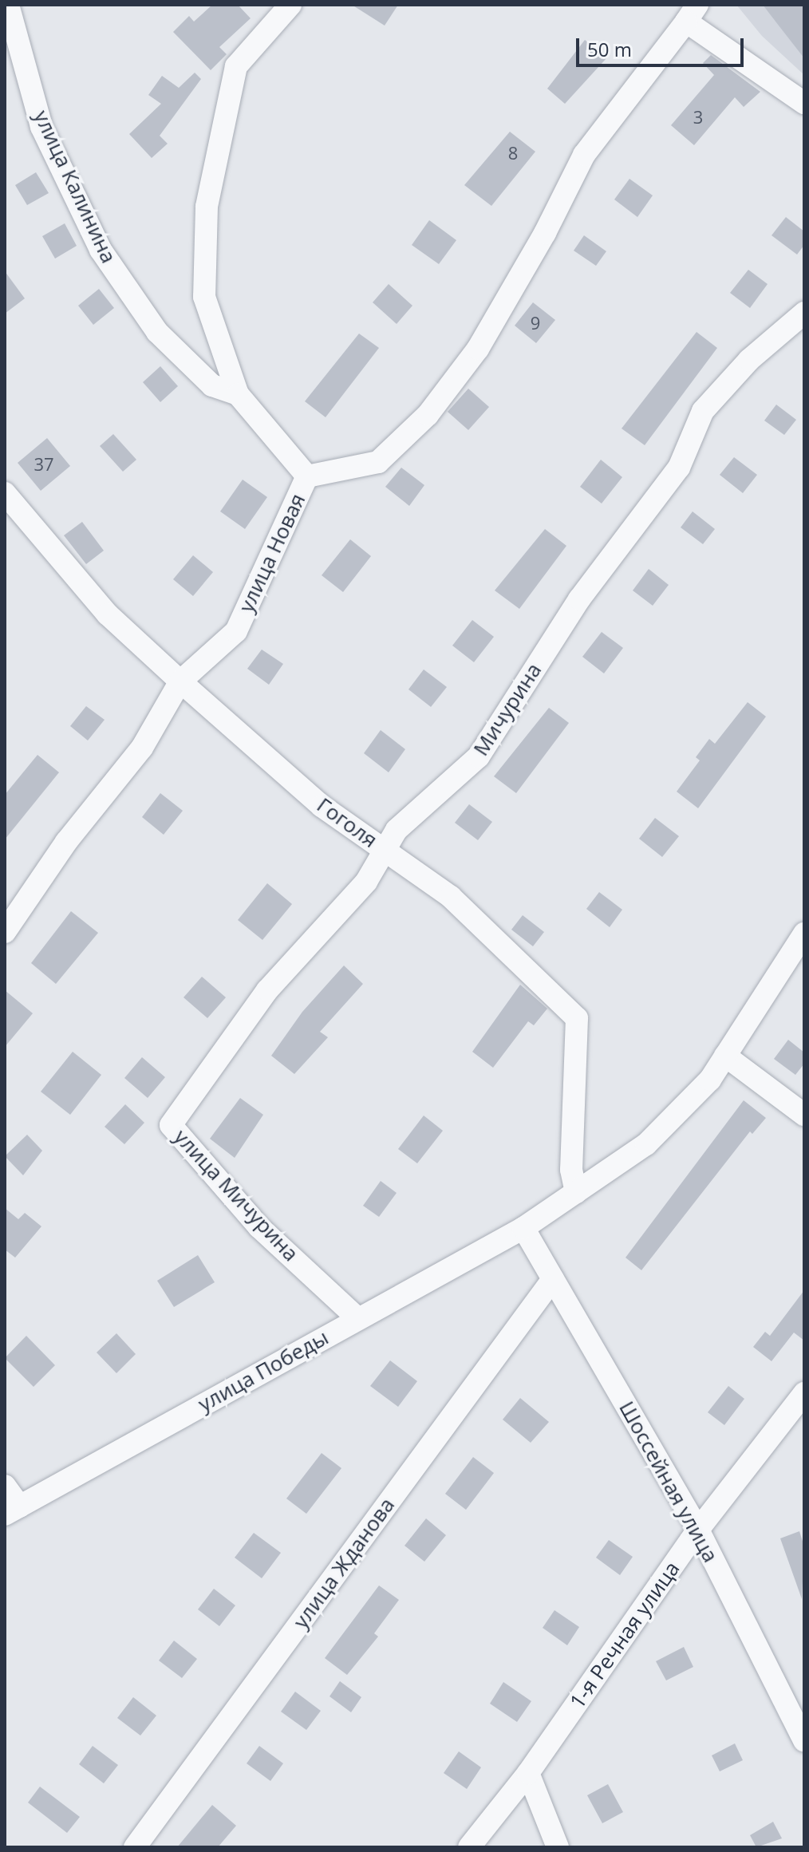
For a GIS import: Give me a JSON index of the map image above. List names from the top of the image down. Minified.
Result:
{"streets":{"street":["улица Калинина","улица Новая","Мичурина","Гоголя","улица Мичурина","улица Победы","Шоссейная улица","улица Жданова","1-я Речная улица"]},"crossings":[["улица Калинина","улица Новая"],["улица Новая","Гоголя"],["Мичурина","Гоголя"],["Мичурина","улица Мичурина"],["улица Мичурина","улица Победы"],["улица Победы","Шоссейная улица"],["Шоссейная улица","улица Жданова"],["Шоссейная улица","1-я Речная улица"]],"house_numbers":["3","8","9","37"],"scale_bar":"50 m"}
